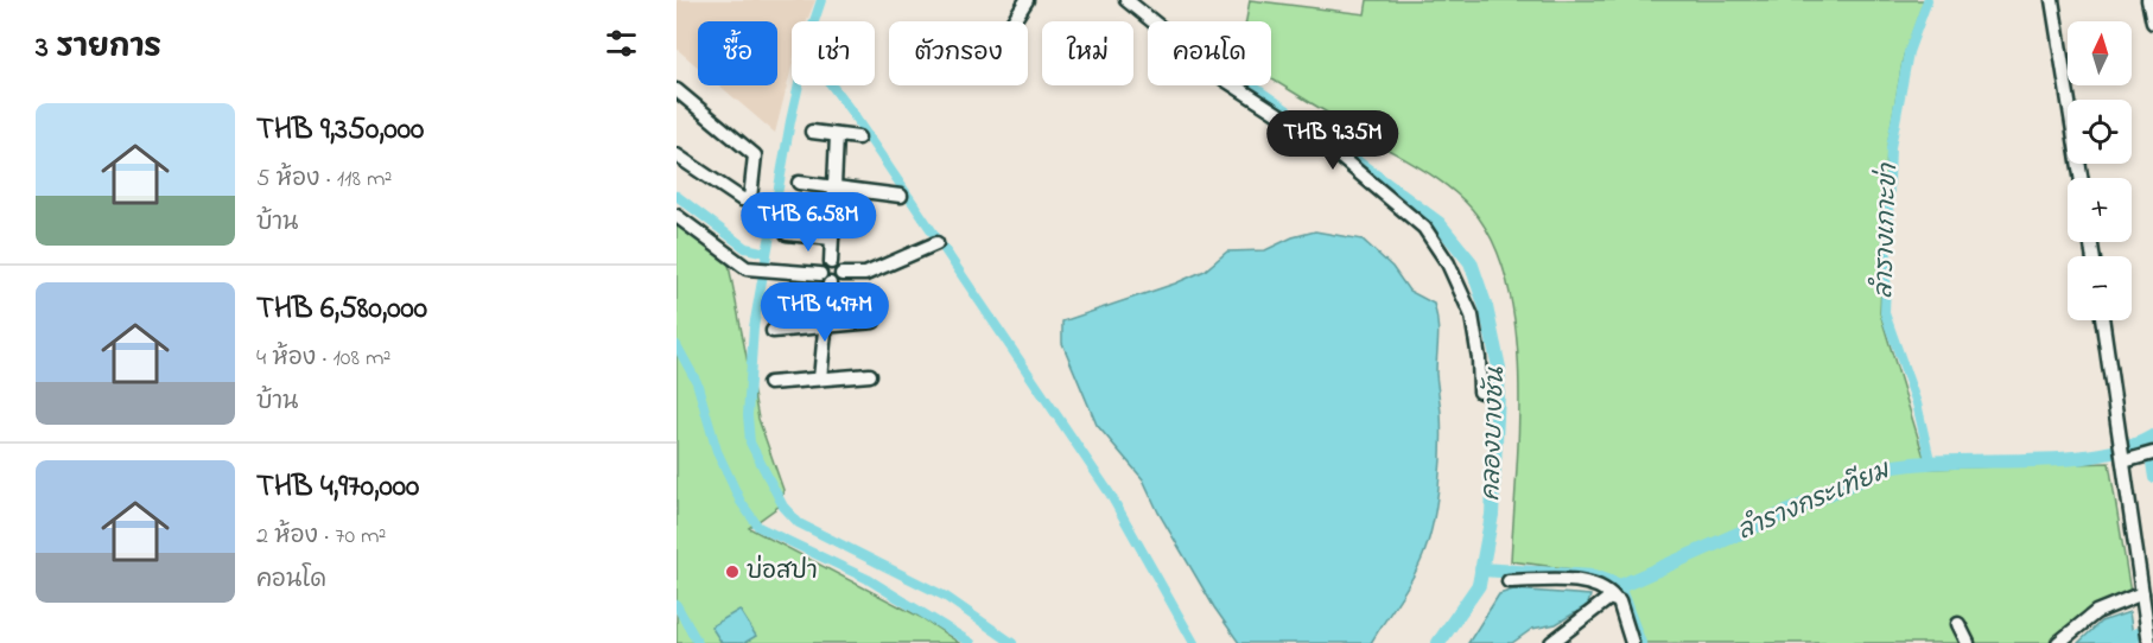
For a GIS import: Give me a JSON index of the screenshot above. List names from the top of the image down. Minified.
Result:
{"water":["ลำรางเกาะข่า","คลองบางชัน","ลำรางกระเทียม"],"places":["บ่อสปา"],"north":"top","page":{"heading":"3 รายการ","map_buttons":["+","−"],"chip":["ซื้อ","เช่า","ตัวกรอง","ใหม่","คอนโด"],"list":[{"name":"THB 9,350,000","note":"5 ห้อง · 118 m² · บ้าน"},{"name":"THB 6,580,000","note":"4 ห้อง · 108 m² · บ้าน"},{"name":"THB 4,970,000","note":"2 ห้อง · 70 m² · คอนโด"}],"price":["THB 9.35M","THB 6.58M","THB 4.97M"]}}
